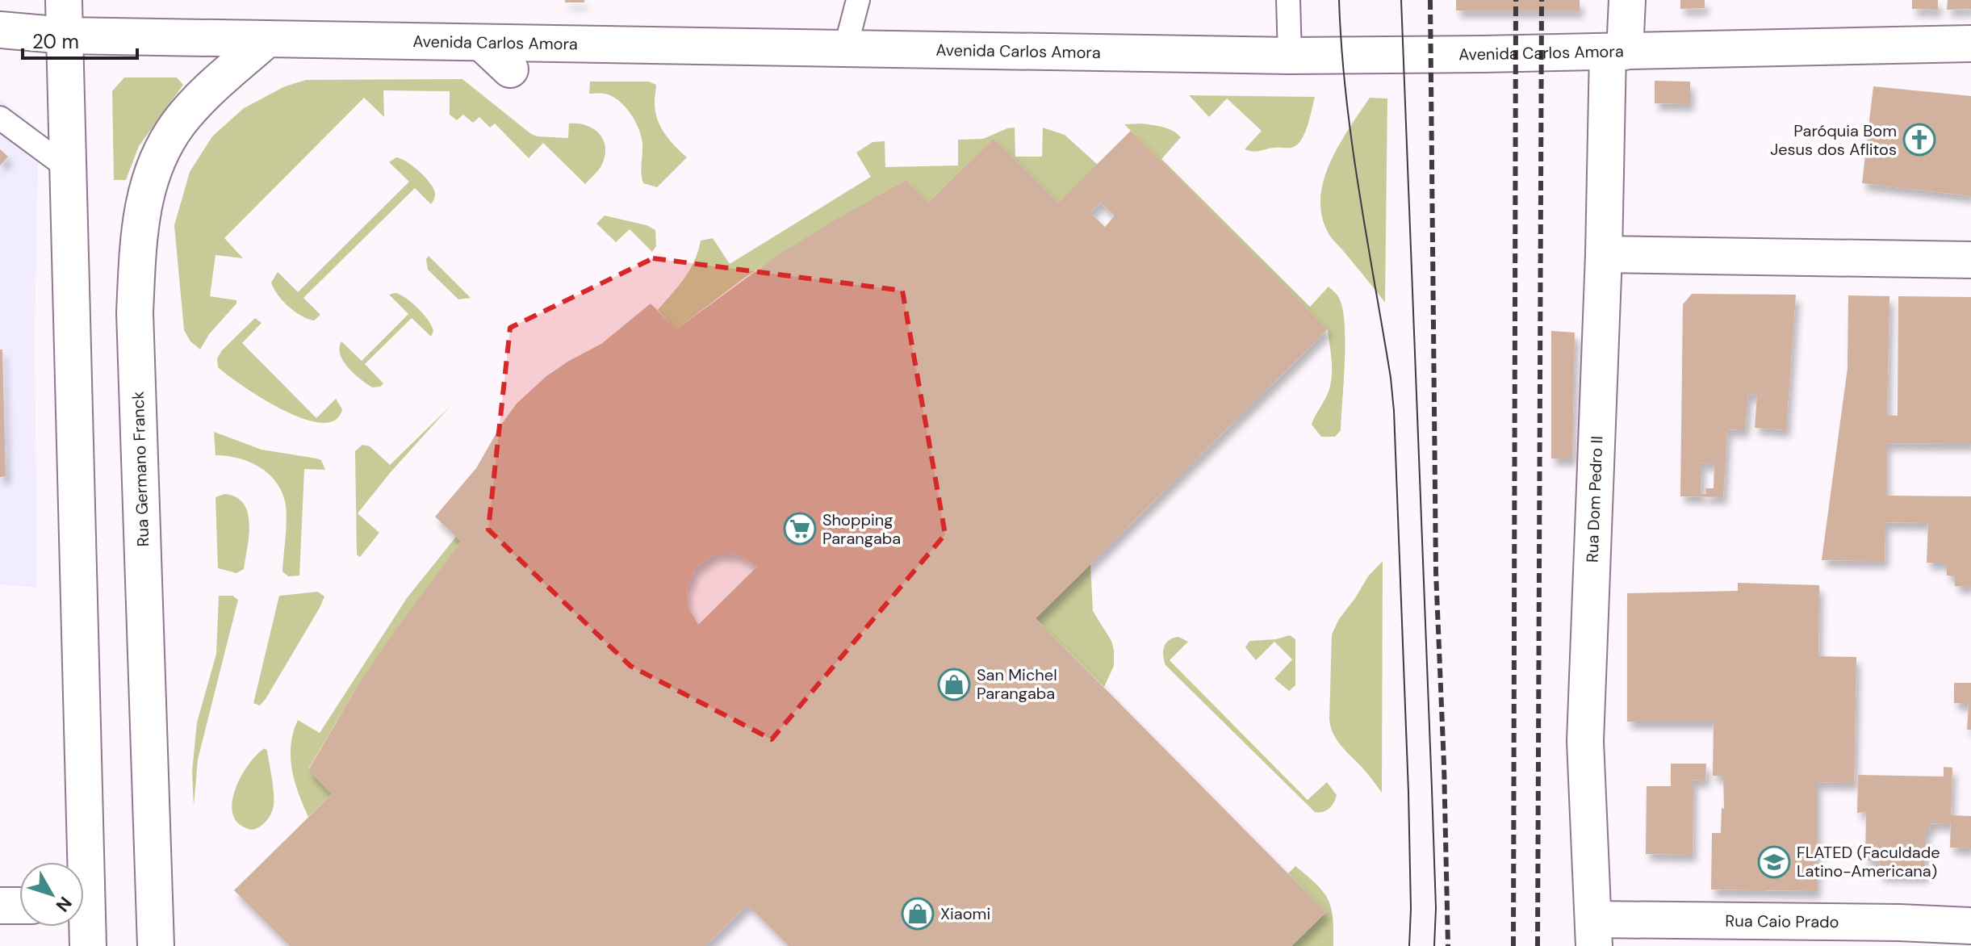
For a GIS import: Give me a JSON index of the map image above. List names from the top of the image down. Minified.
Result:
{"streets":{"main road":["Avenida Carlos Amora","Rua Germano Franck","Rua Dom Pedro II","Rua Caio Prado"]},"crossings":[["Avenida Carlos Amora","Rua Germano Franck"],["Avenida Carlos Amora","Rua Dom Pedro II"],["Rua Dom Pedro II","Rua Caio Prado"]],"places":{"church":["Paróquia Bom Jesus dos Aflitos"],"supermarket":["Shopping Parangaba"],"shop":["San Michel Parangaba","Xiaomi"],"school or university":["FLATED (Faculdade Latino-Americana)"]},"scale_bar":"20 m","north":"bottom right"}
